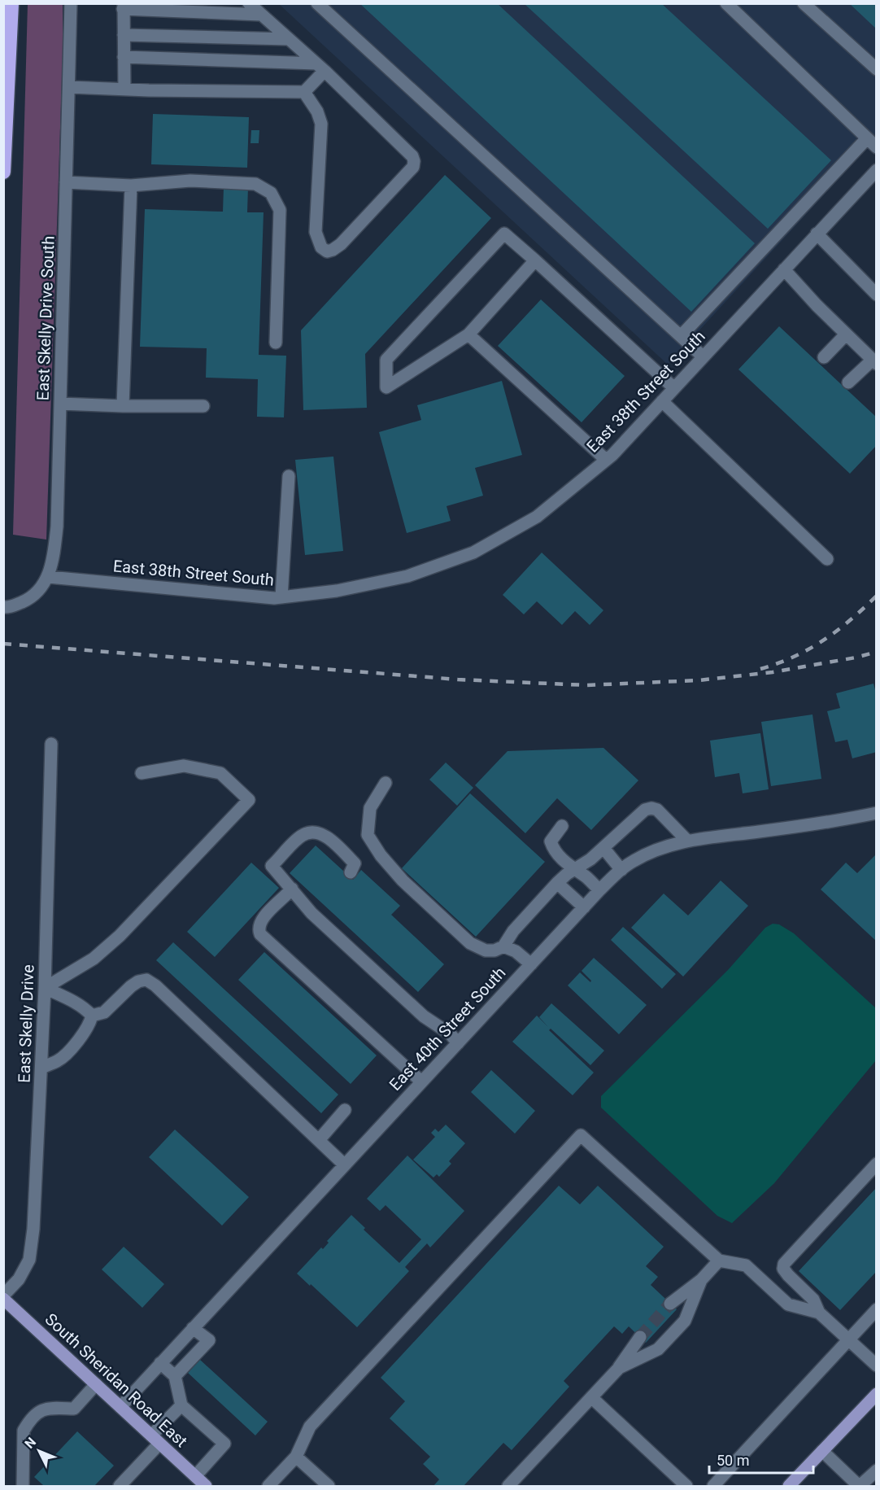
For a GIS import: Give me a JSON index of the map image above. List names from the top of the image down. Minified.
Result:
{"streets":{"main road":["South Sheridan Road East"],"street":["East Skelly Drive South","East 38th Street South","East Skelly Drive","East 40th Street South"]},"crossings":[["East Skelly Drive South","East 38th Street South"],["East Skelly Drive","South Sheridan Road East"],["East 40th Street South","South Sheridan Road East"]],"scale_bar":"50 m","north":"top left"}
